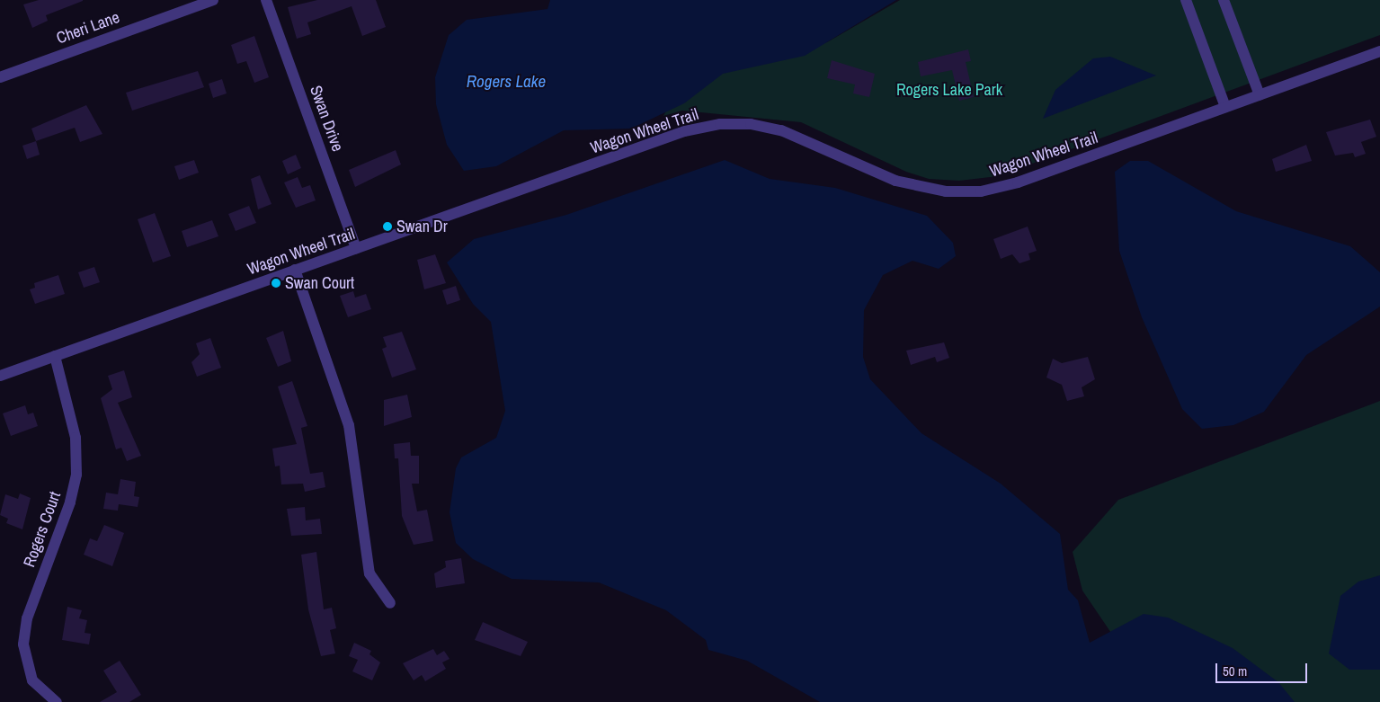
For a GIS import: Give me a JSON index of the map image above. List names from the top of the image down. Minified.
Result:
{"streets":{"street":["Cheri Lane","Swan Drive","Wagon Wheel Trail","Rogers Court"]},"crossings":[["Swan Drive","Wagon Wheel Trail"],["Wagon Wheel Trail","Rogers Court"]],"water":["Rogers Lake"],"parks":["Rogers Lake Park"],"places":["Swan Dr","Swan Court"],"scale_bar":"50 m"}
